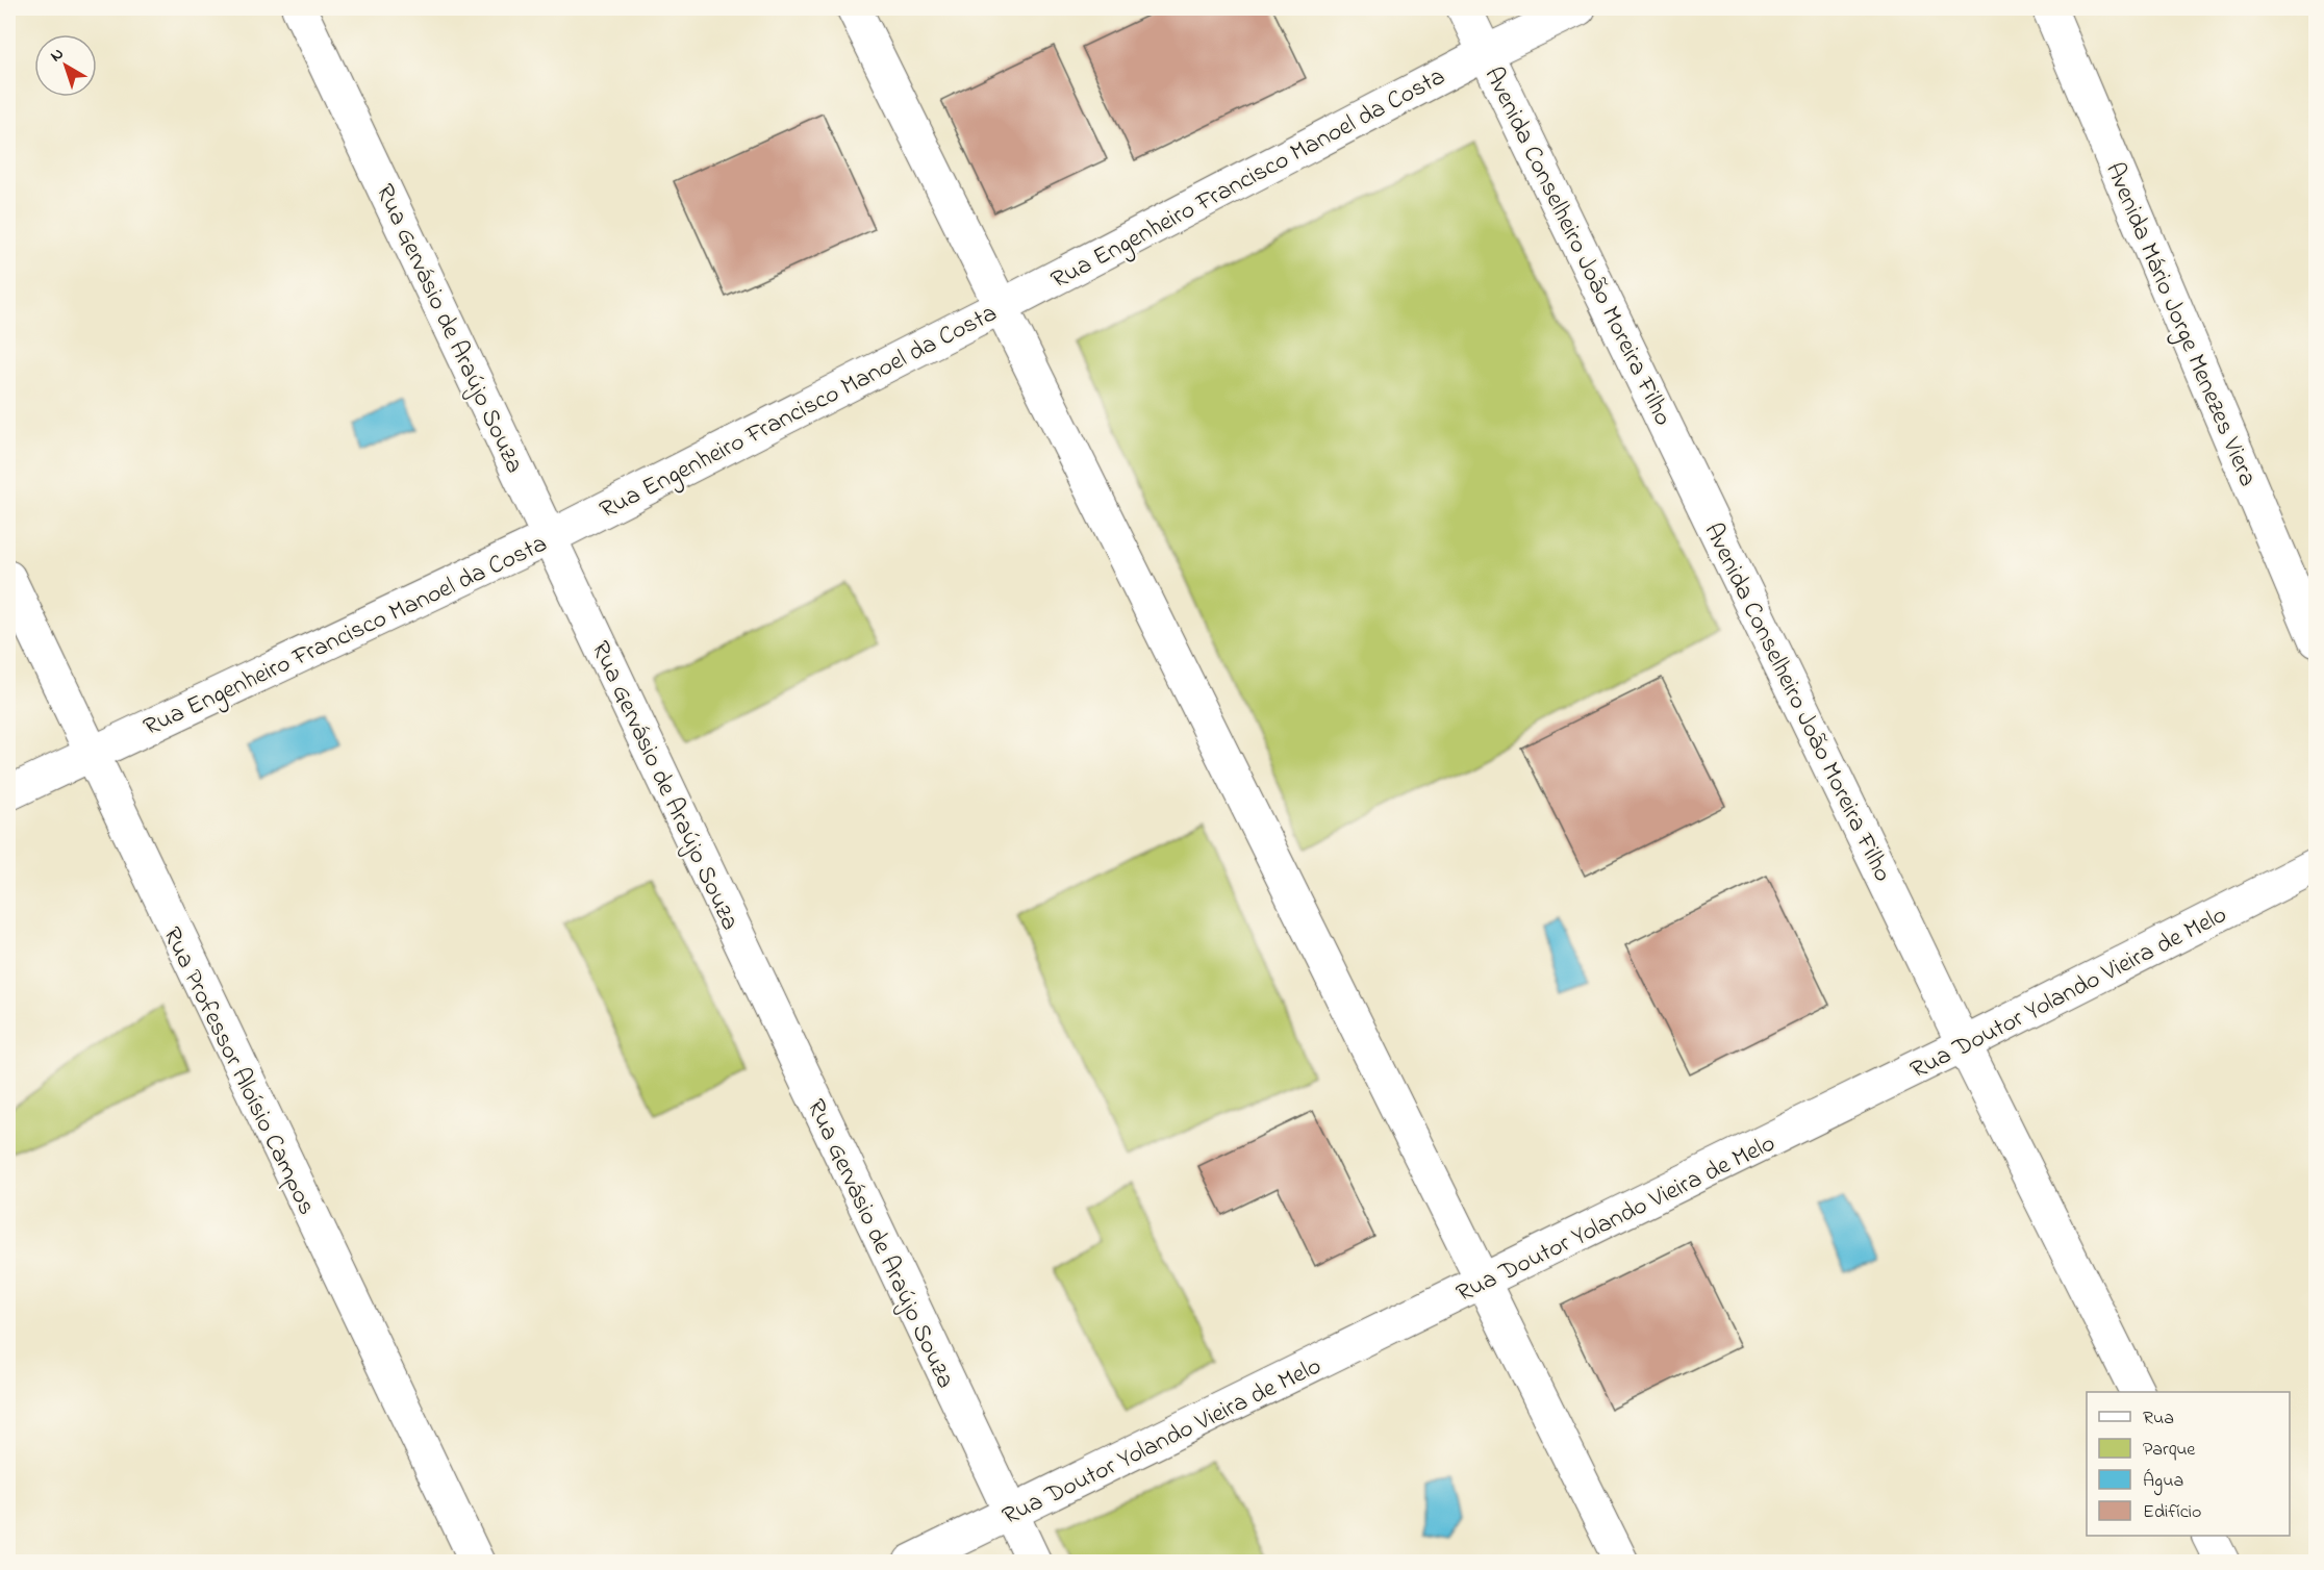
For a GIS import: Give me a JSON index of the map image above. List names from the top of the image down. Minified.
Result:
{"streets":{"street":["Rua Engenheiro Francisco Manoel da Costa","Avenida Conselheiro João Moreira Filho","Avenida Mário Jorge Menezes Viera","Rua Gervásio de Araújo Souza","Rua Doutor Yolando Vieira de Melo","Rua Professor Aloísio Campos"]},"crossings":[["Rua Engenheiro Francisco Manoel da Costa","Avenida Conselheiro João Moreira Filho"],["Rua Engenheiro Francisco Manoel da Costa","Rua Gervásio de Araújo Souza"],["Rua Engenheiro Francisco Manoel da Costa","Rua Professor Aloísio Campos"],["Avenida Conselheiro João Moreira Filho","Rua Doutor Yolando Vieira de Melo"],["Rua Gervásio de Araújo Souza","Rua Doutor Yolando Vieira de Melo"]],"legend":["Rua","Parque","Água","Edifício"],"north":"top left"}
